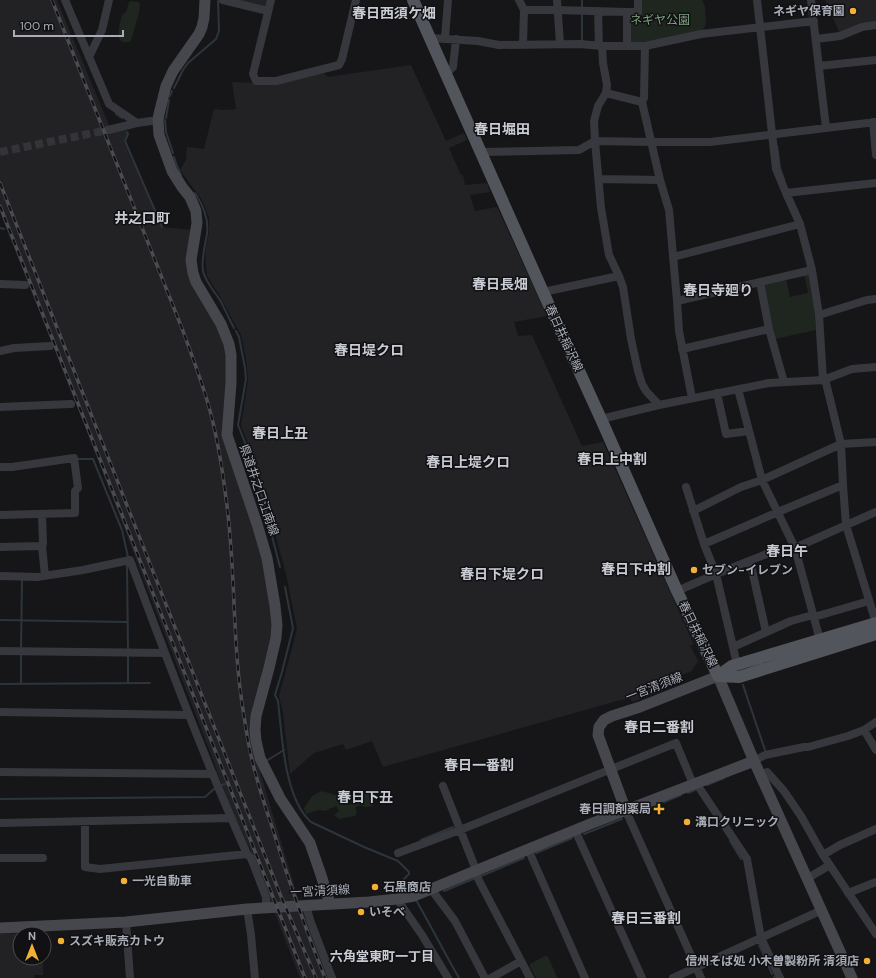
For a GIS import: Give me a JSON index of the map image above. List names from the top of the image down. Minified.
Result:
{"streets":{"main road":["春日井稲沢線","県道井之口江南線","一宮清須線"]},"crossings":[["春日井稲沢線","一宮清須線"],["県道井之口江南線","一宮清須線"]],"districts":["春日西須ケ畑","春日堀田","井之口町","春日長畑","春日寺廻り","春日堤クロ","春日上丑","春日上中割","春日上堤クロ","春日午","春日下中割","春日下堤クロ","春日二番割","春日一番割","春日下丑","春日三番割","六角堂東町一丁目"],"parks":["ネギヤ公園"],"places":{"other":["ネギヤ保育園","セブン-イレブン","溝口クリニック","一光自動車","石黒商店","いそべ","スズキ販売カトウ","信州そば処 小木曽製粉所 清須店"],"health":["春日調剤薬局"]},"scale_bar":"100 m","north":"top"}
